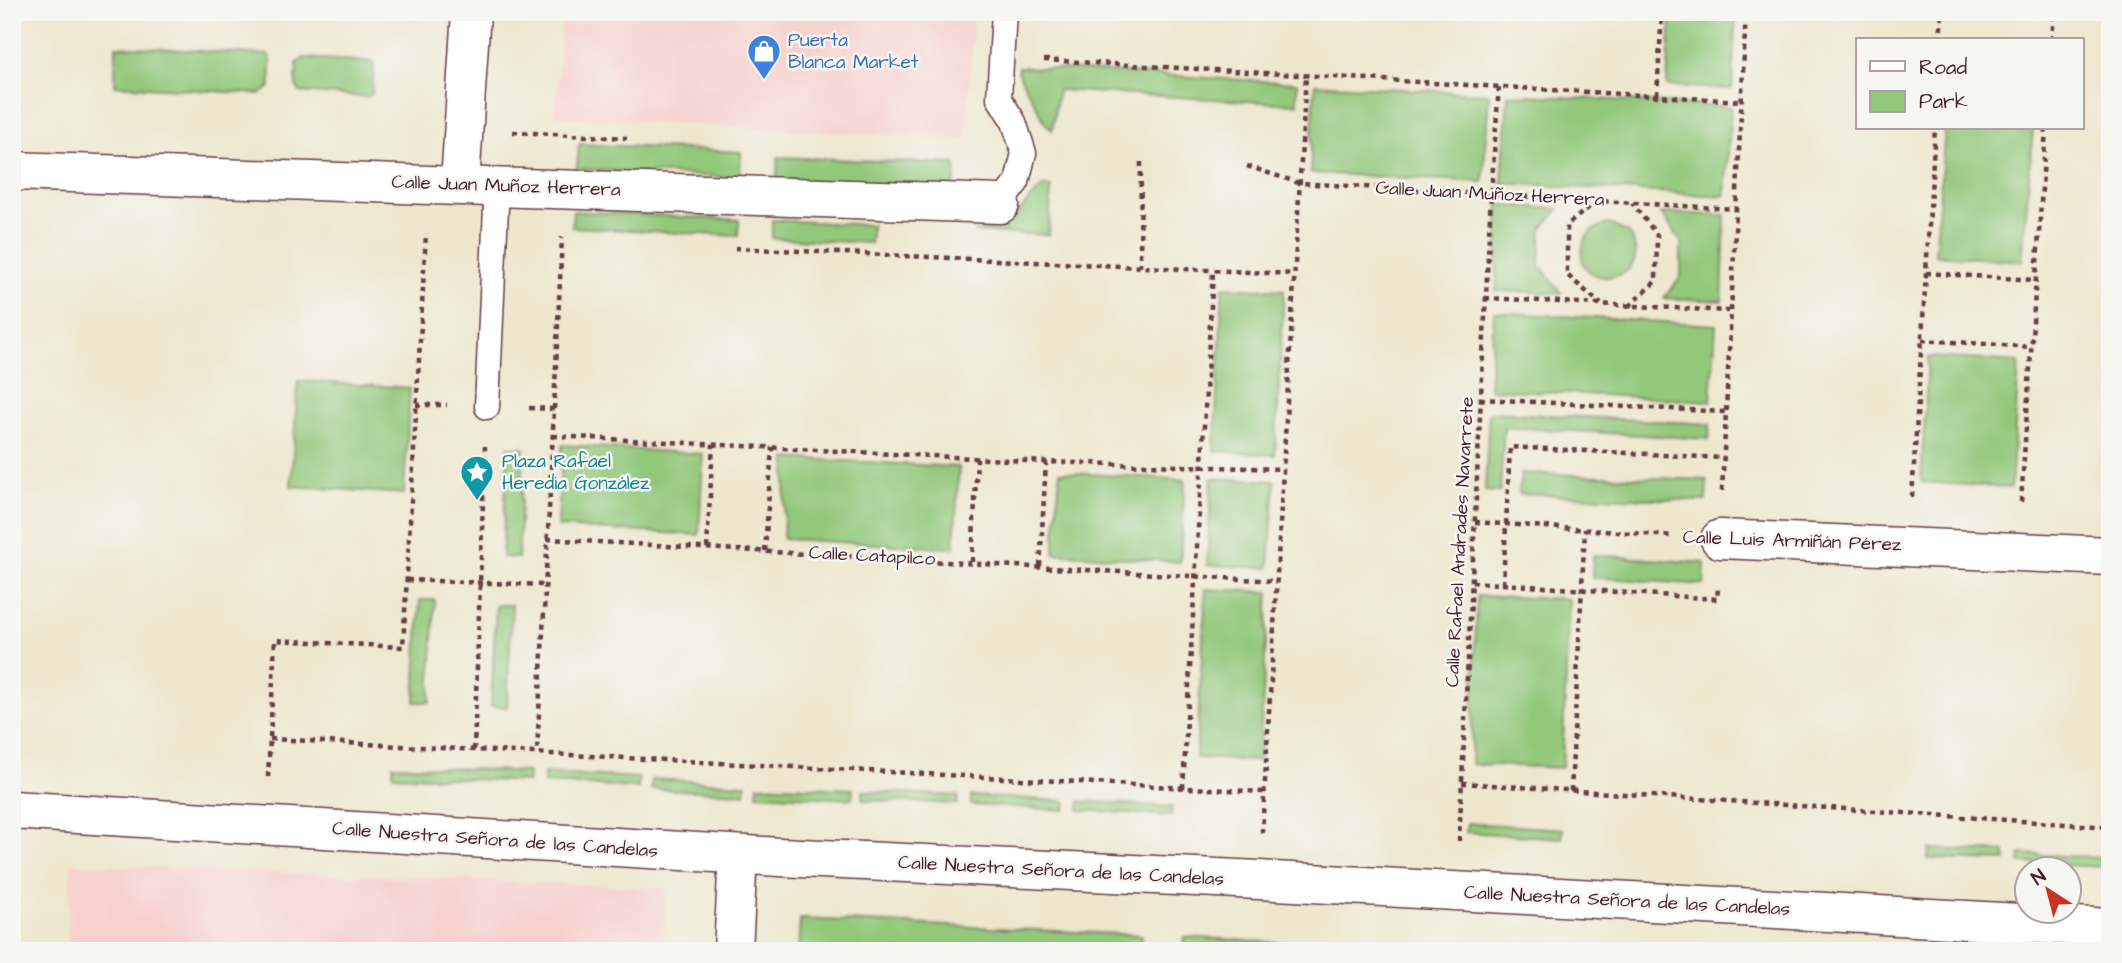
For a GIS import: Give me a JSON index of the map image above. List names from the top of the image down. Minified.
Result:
{"streets":{"street":["Calle Juan Muñoz Herrera","Calle Luis Armiñán Pérez","Calle Nuestra Señora de las Candelas"],"path":["Calle Rafael Andrades Navarrete","Calle Catapilco"]},"crossings":[["Calle Juan Muñoz Herrera","Calle Rafael Andrades Navarrete"],["Calle Luis Armiñán Pérez","Calle Rafael Andrades Navarrete"],["Calle Rafael Andrades Navarrete","Calle Nuestra Señora de las Candelas"]],"places":{"shop":["Puerta Blanca Market"],"place":["Plaza Rafael Heredia González"]},"legend":["Road","Park"],"north":"top left"}
